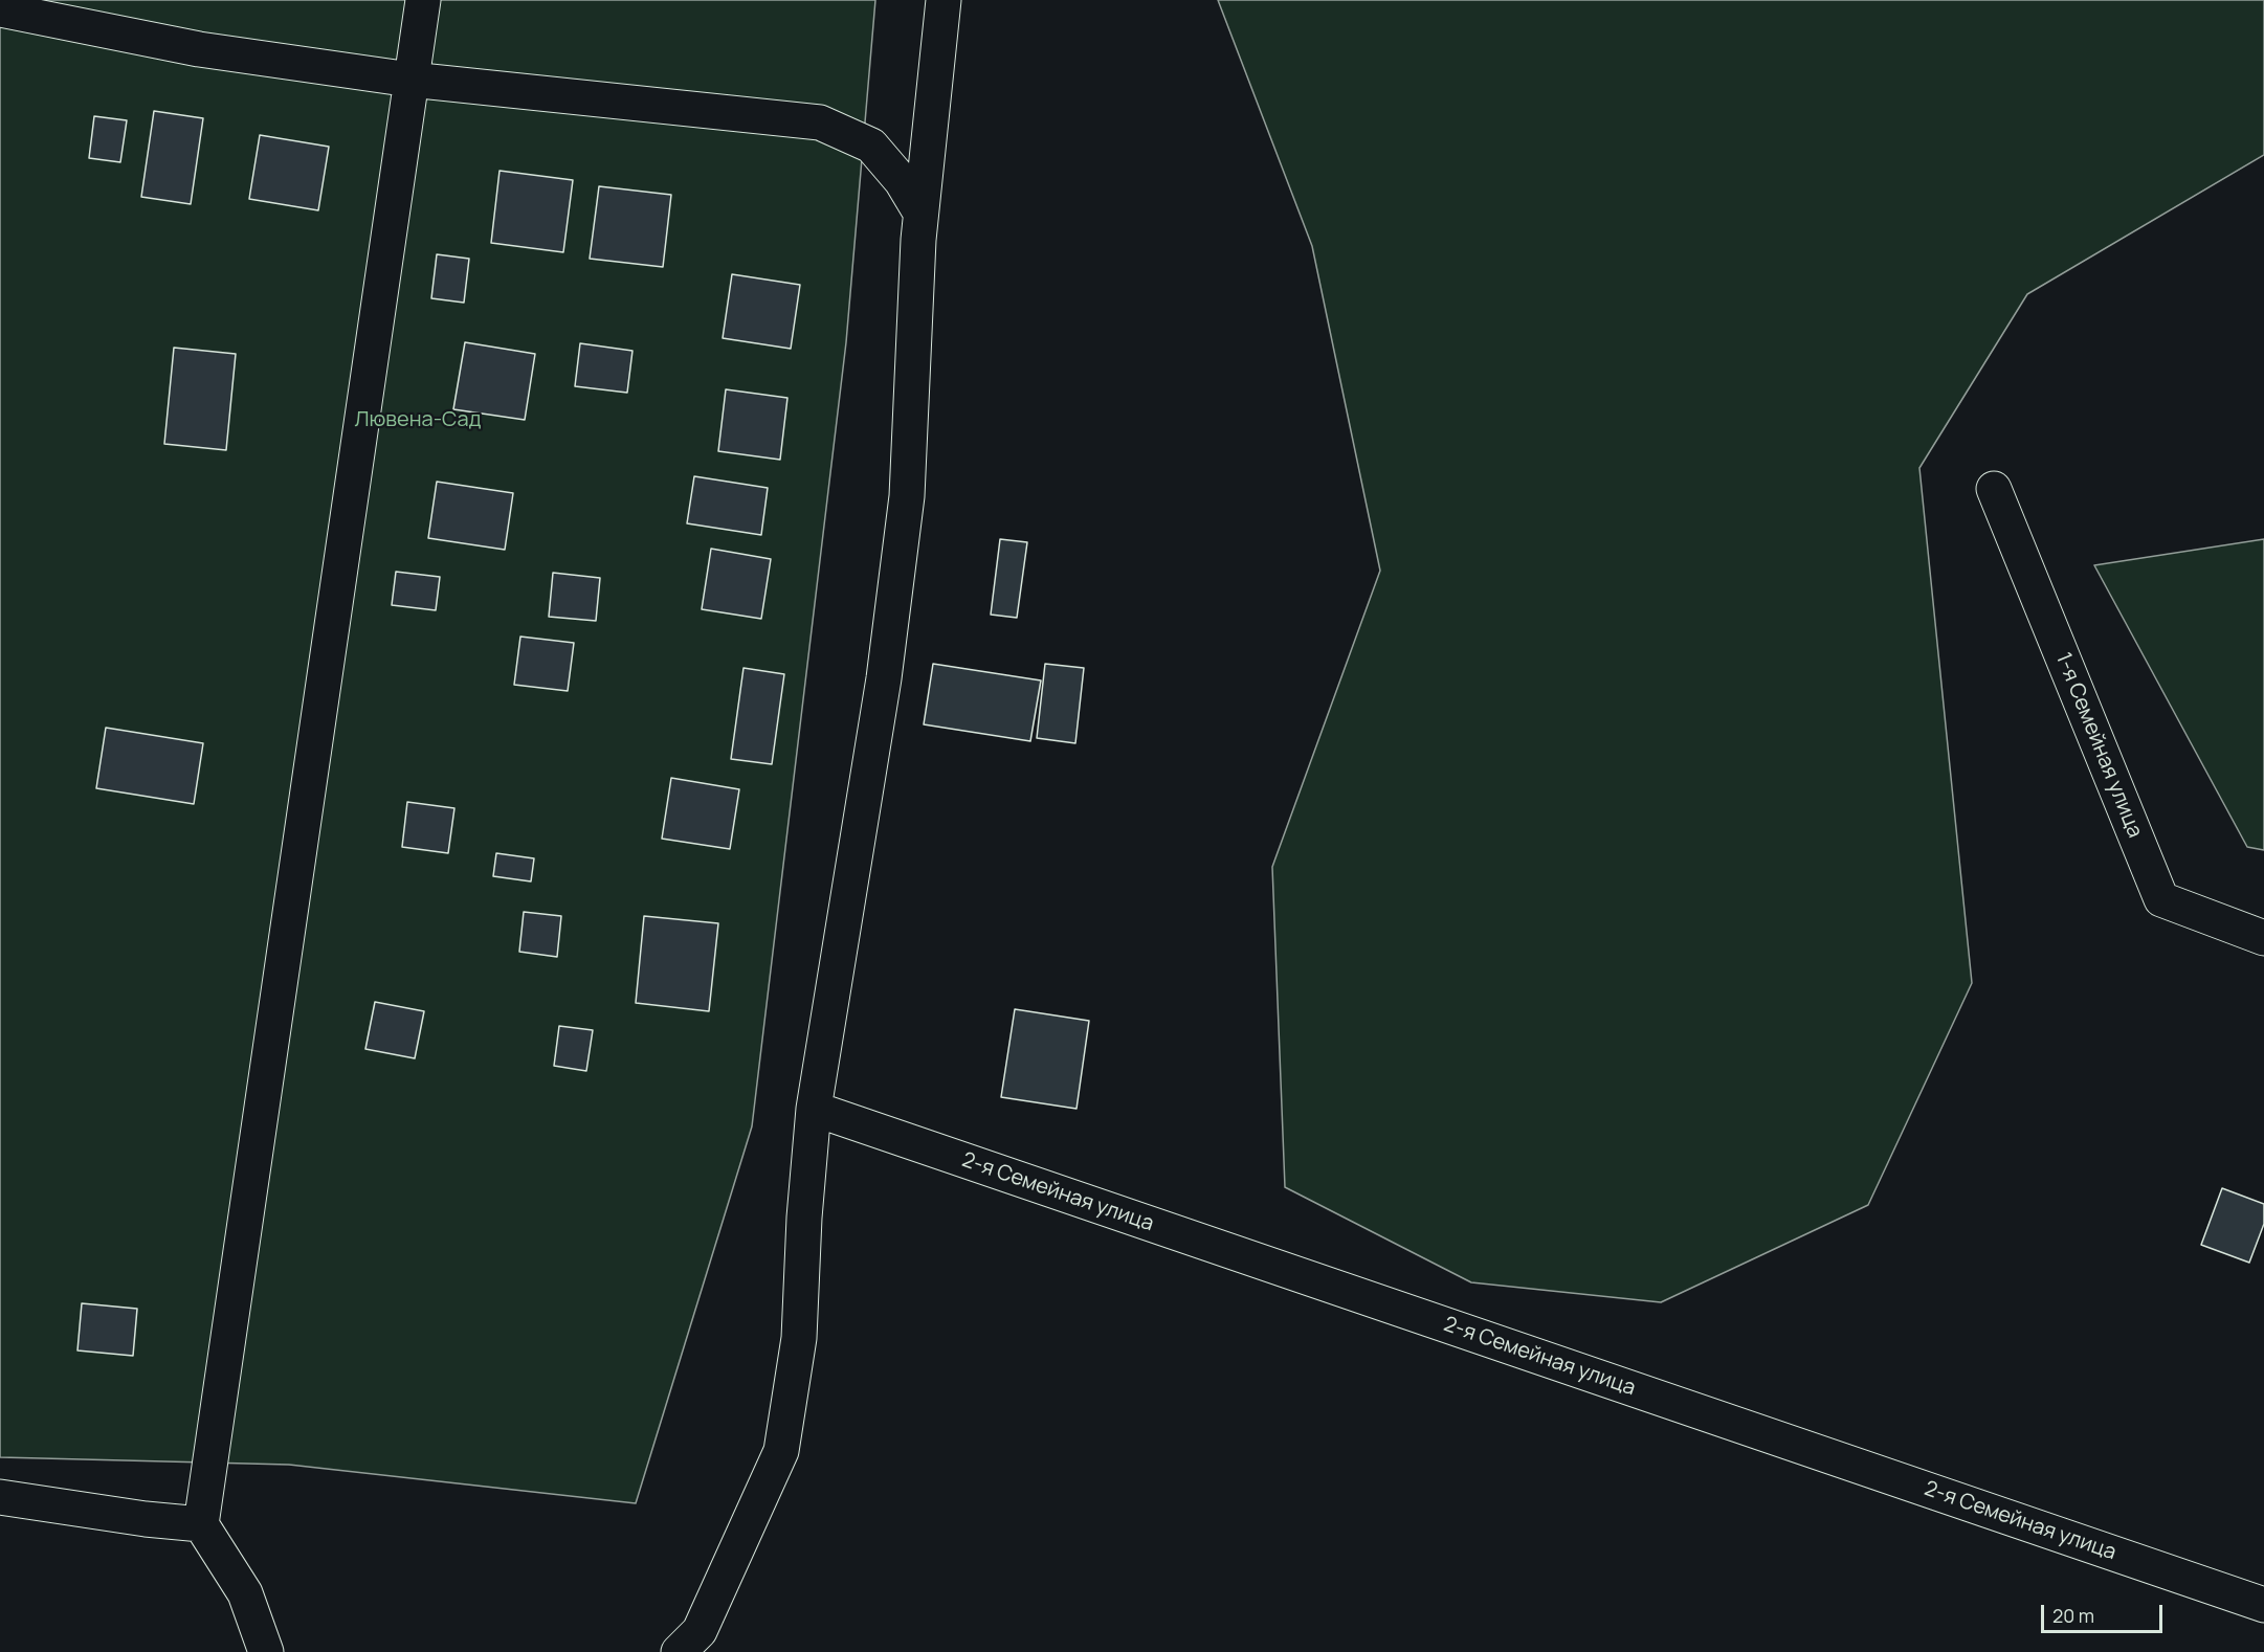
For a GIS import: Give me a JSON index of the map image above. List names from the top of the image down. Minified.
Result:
{"streets":{"lane":["1-я Семейная улица","2-я Семейная улица"]},"parks":["Лювена-Сад"],"scale_bar":"20 m"}
